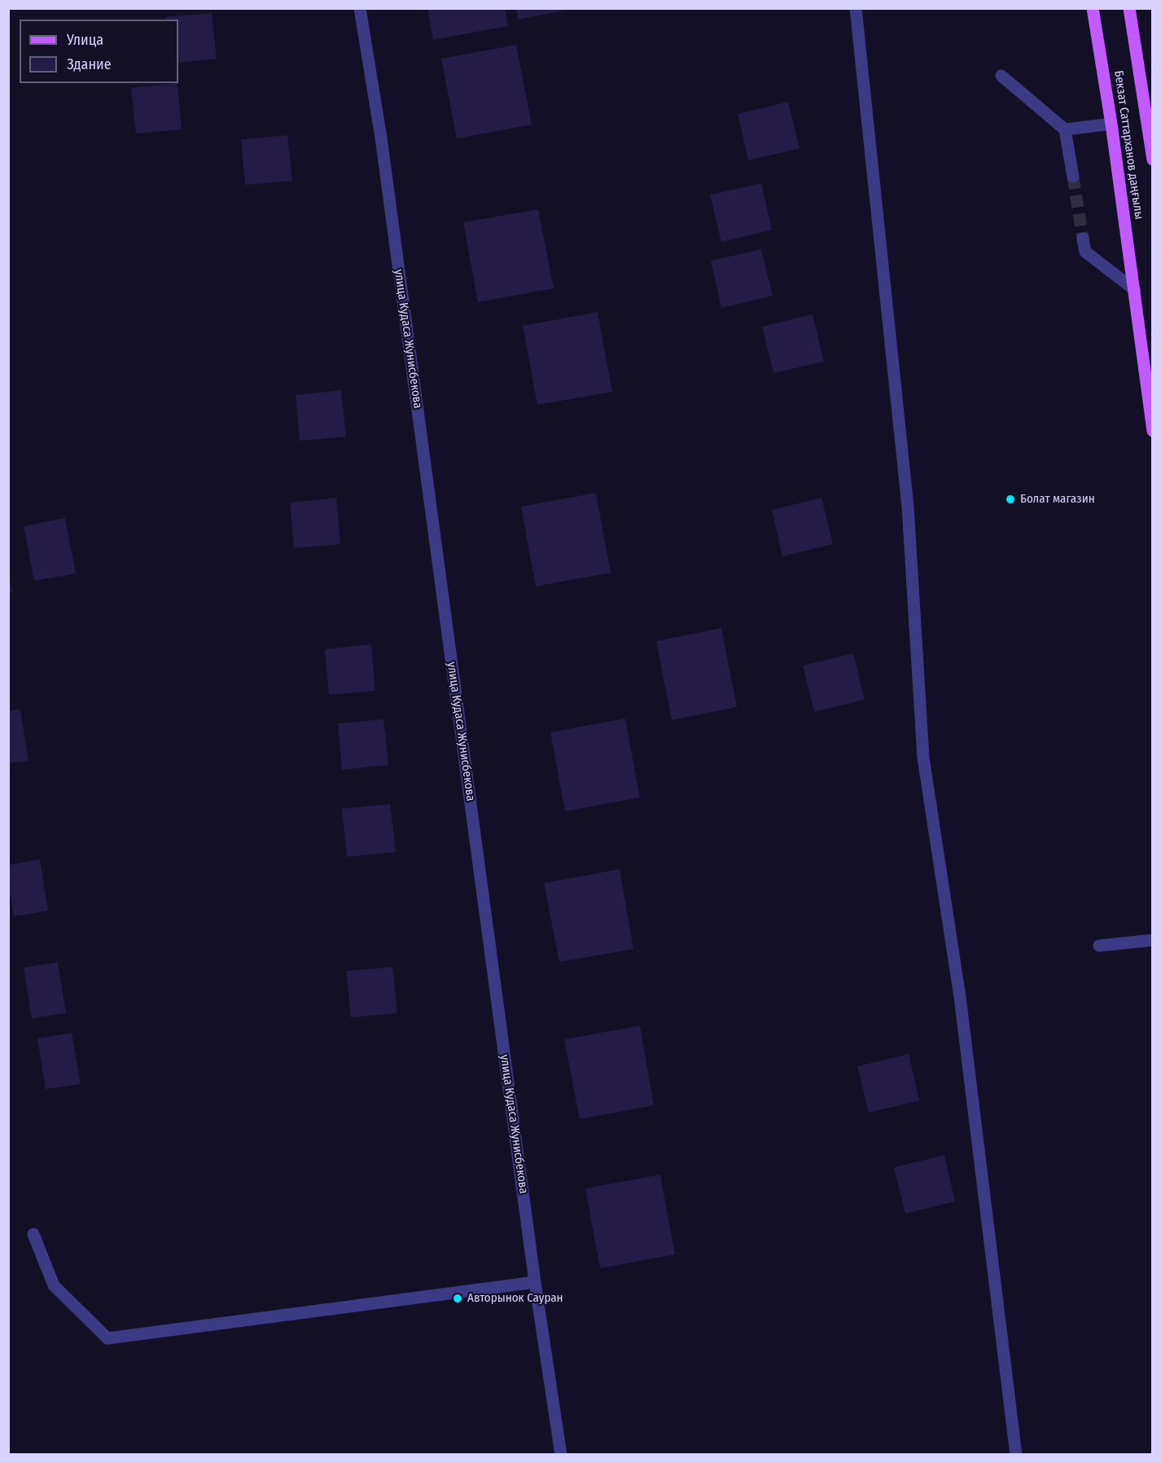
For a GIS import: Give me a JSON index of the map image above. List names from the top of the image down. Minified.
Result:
{"streets":{"main road":["Бекзат Саттарханов даңғылы"],"street":["улица Кудаса Жунисбекова"]},"places":["Болат магазин","Авторынок Сауран"],"legend":["Улица","Здание"]}
